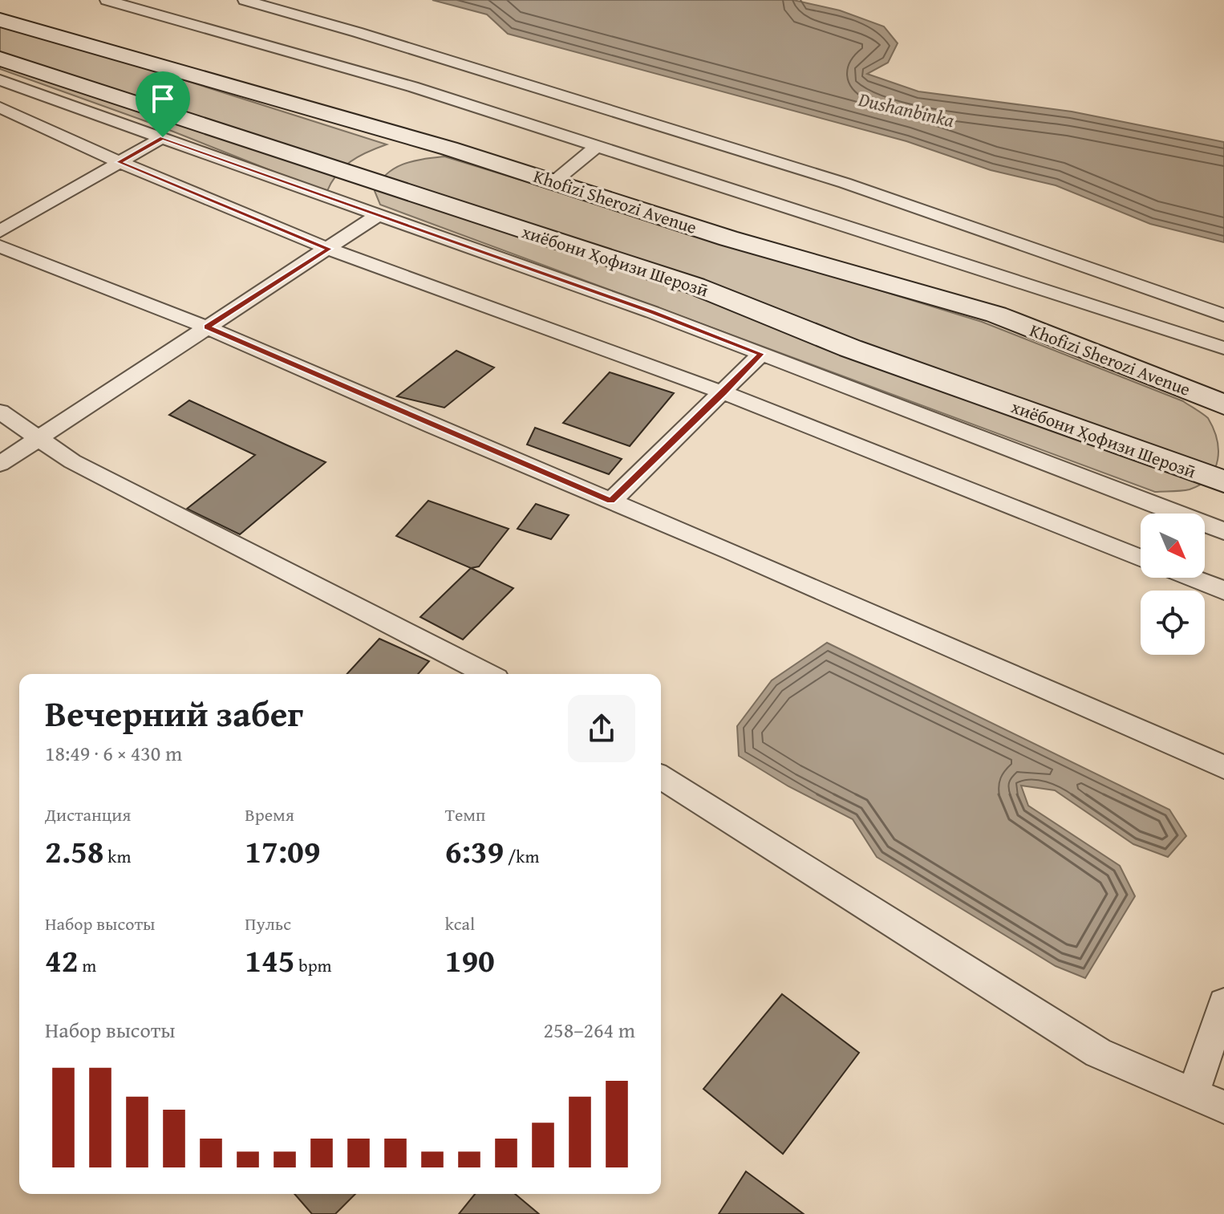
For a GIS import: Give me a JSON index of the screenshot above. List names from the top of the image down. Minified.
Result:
{"streets":{"main road":["Khofizi Sherozi Avenue","хиёбони Ҳофизи Шерозӣ"]},"water":["Dushanbinka"],"north":"bottom right","page":{"heading":["Вечерний забег","18:49 · 6 × 430 m"],"stats":[["Дистанция","2.58 km"],["Время","17:09"],["Темп","6:39 /km"],["Набор высоты","42 m"],["Пульс","145 bpm"],["kcal","190"]],"chart":["Набор высоты","258–264 m"]}}
